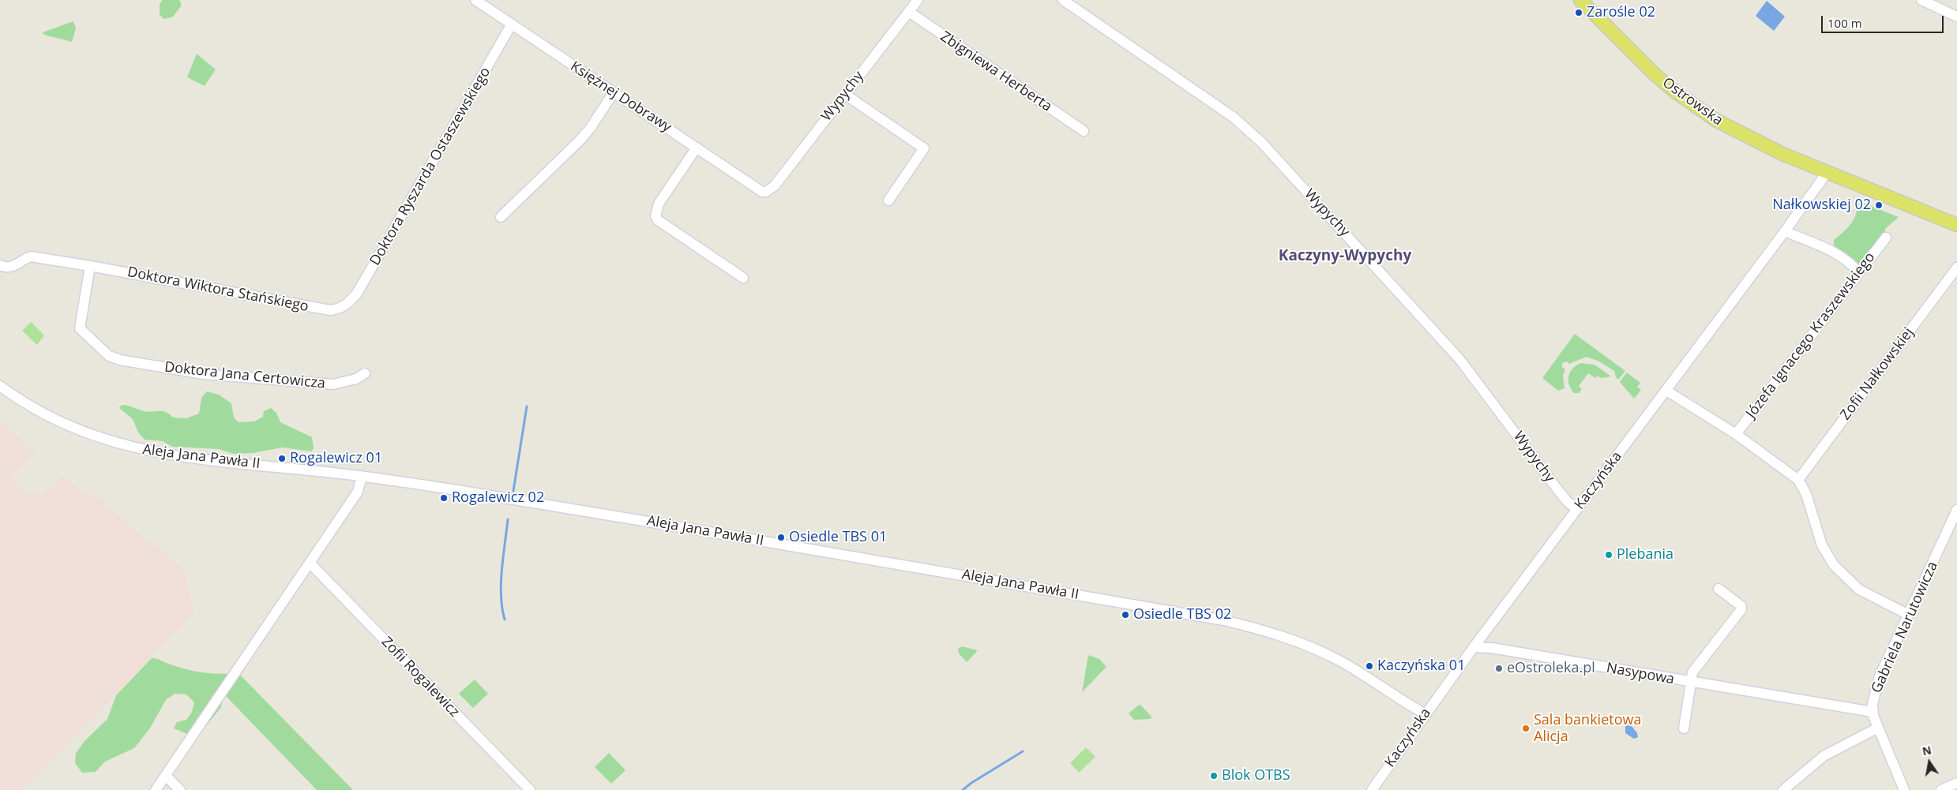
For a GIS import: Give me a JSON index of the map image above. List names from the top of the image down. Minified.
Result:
{"streets":{"main road":["Ostrowska"],"street":["Zbigniewa Herberta","Wypychy","Księżnej Dobrawy","Doktora Ryszarda Ostaszewskiego","Doktora Wiktora Stańskiego","Józefa Ignacego Kraszewskiego","Zofii Nałkowskiej","Doktora Jana Certowicza","Aleja Jana Pawła II","Kaczyńska","Gabriela Narutowicza","Nasypowa","Zofii Rogalewicz"]},"crossings":[["Zbigniewa Herberta","Wypychy"],["Wypychy","Księżnej Dobrawy"],["Wypychy","Kaczyńska"],["Księżnej Dobrawy","Doktora Ryszarda Ostaszewskiego"],["Ostrowska","Kaczyńska"],["Doktora Ryszarda Ostaszewskiego","Doktora Wiktora Stańskiego"],["Doktora Wiktora Stańskiego","Doktora Jana Certowicza"],["Aleja Jana Pawła II","Kaczyńska"],["Kaczyńska","Nasypowa"],["Gabriela Narutowicza","Nasypowa"]],"districts":["Kaczyny-Wypychy"],"places":["Zarośle 02","Nałkowskiej 02","Rogalewicz 01","Rogalewicz 02","Osiedle TBS 01","Plebania","Osiedle TBS 02","Kaczyńska 01","eOstroleka.pl","Sala bankietowa Alicja","Blok OTBS"],"scale_bar":"100 m","north":"top"}
